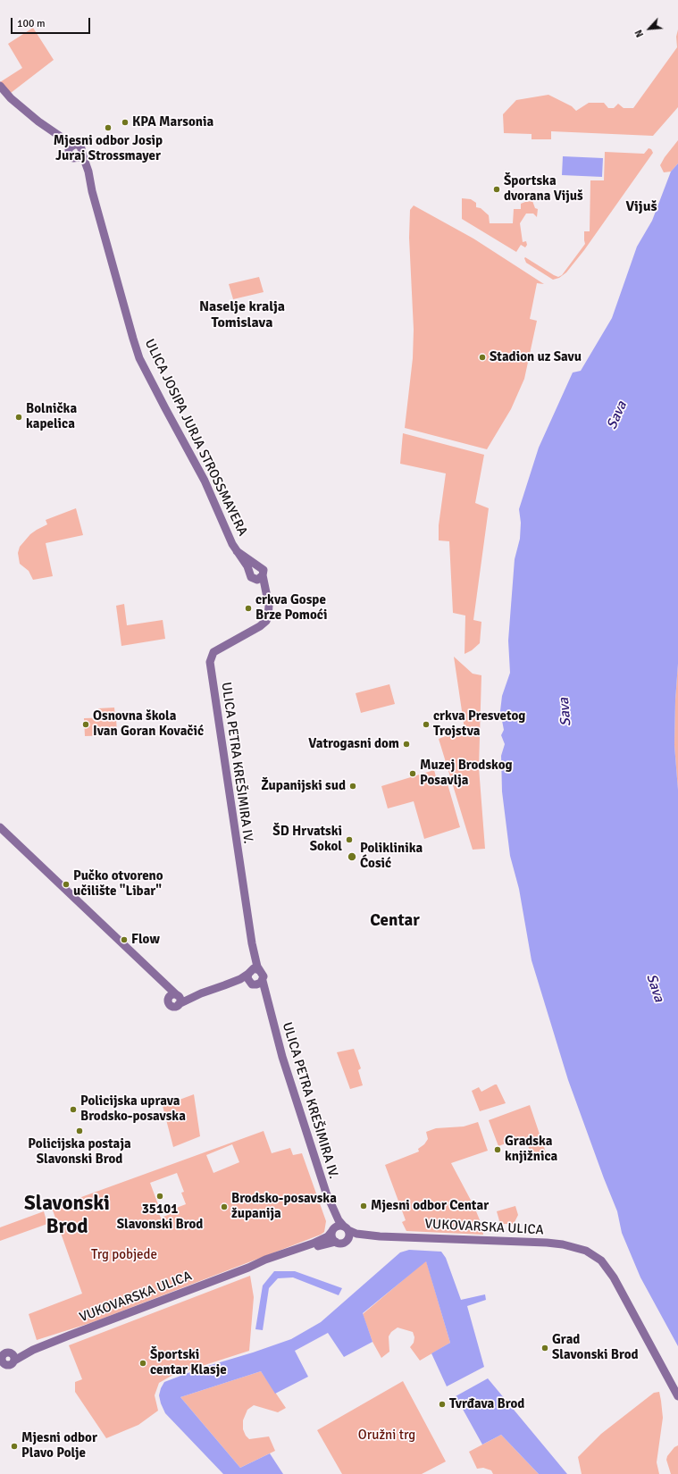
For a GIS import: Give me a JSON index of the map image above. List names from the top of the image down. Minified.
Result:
{"streets":{"main road":["ULICA JOSIPA JURJA STROSSMAYERA","ULICA PETRA KREŠIMIRA IV.","VUKOVARSKA ULICA"]},"crossings":[["ULICA JOSIPA JURJA STROSSMAYERA","ULICA PETRA KREŠIMIRA IV."],["ULICA PETRA KREŠIMIRA IV.","VUKOVARSKA ULICA"]],"districts":["Vijuš","Naselje kralja Tomislava","Centar","Slavonski Brod"],"water":["Sava"],"parks":["Trg pobjede","Oružni trg"],"places":["KPA Marsonia","Mjesni odbor Josip Juraj Strossmayer","Športska dvorana Vijuš","Stadion uz Savu","Bolnička kapelica","crkva Gospe Brze Pomoći","Osnovna škola Ivan Goran Kovačić","crkva Presvetog Trojstva","Vatrogasni dom","Muzej Brodskog Posavlja","Županijski sud","ŠD Hrvatski Sokol","Poliklinika Ćosić","Pučko otvoreno učilište \"Libar\"","Flow","Policijska uprava Brodsko-posavska","Policijska postaja Slavonski Brod","Gradska knjižnica","35101 Slavonski Brod","Mjesni odbor Centar","Brodsko-posavska županija","Grad Slavonski Brod","Športski centar Klasje","Tvrđava Brod","Mjesni odbor Plavo Polje"],"scale_bar":"100 m","north":"bottom left"}
